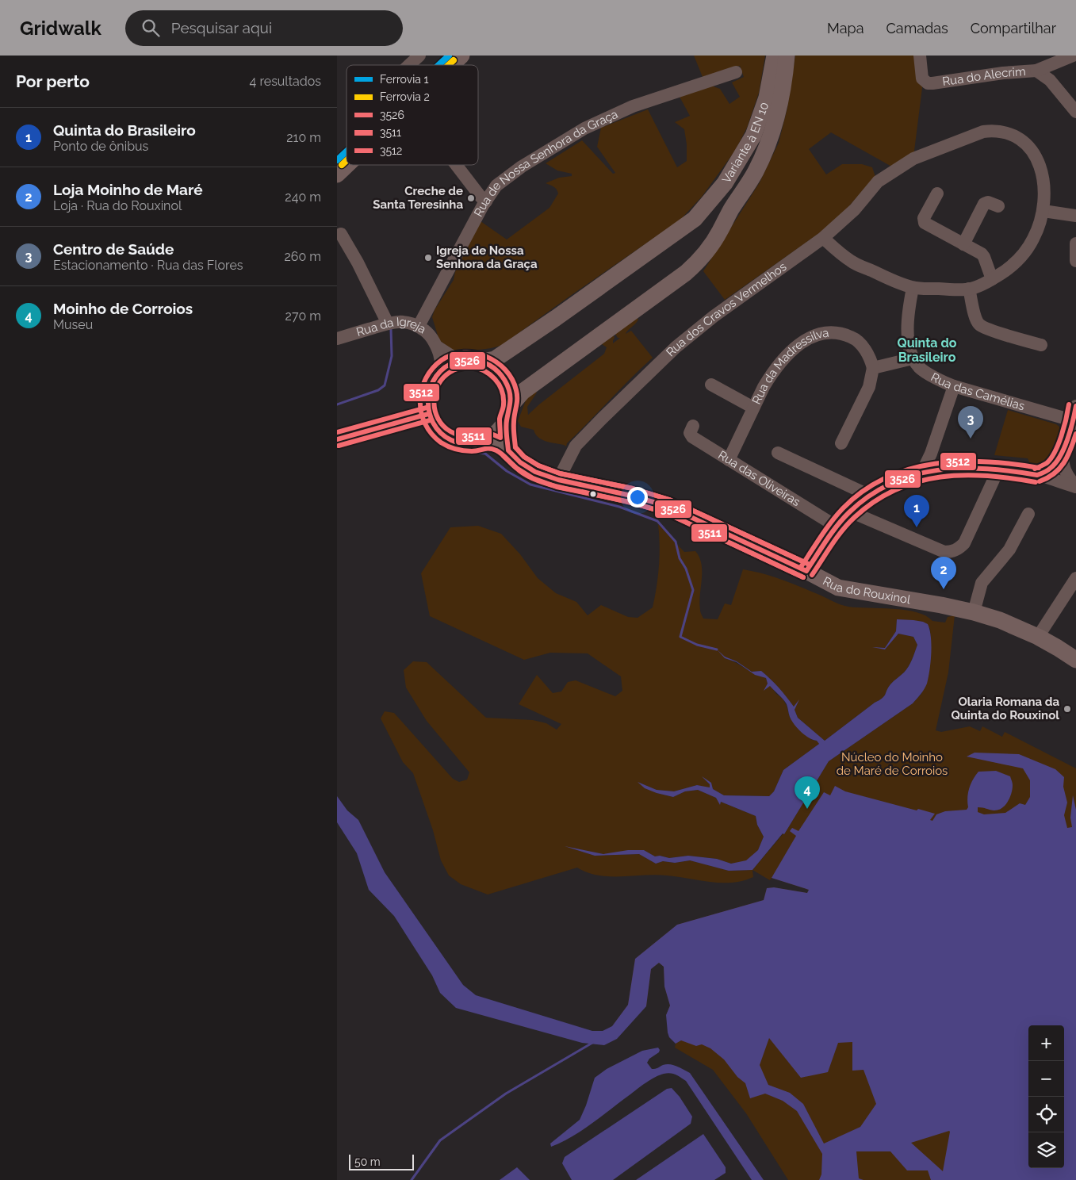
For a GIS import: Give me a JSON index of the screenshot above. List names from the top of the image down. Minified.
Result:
{"streets":{"main road":["Variante à EN 10","Rua do Rouxinol"],"street":["Rua do Alecrim","Rua de Nossa Senhora da Graça","Rua dos Cravos Vermelhos","Rua da Igreja","Rua da Madressilva","Rua das Camélias","Rua das Oliveiras"]},"crossings":[["Variante à EN 10","Rua da Igreja"],["Variante à EN 10","Rua do Rouxinol"],["Rua de Nossa Senhora da Graça","Rua da Igreja"],["Rua dos Cravos Vermelhos","Rua do Rouxinol"],["Rua da Igreja","Rua do Rouxinol"],["Rua da Madressilva","Rua das Oliveiras"]],"districts":["Quinta do Brasileiro"],"parks":["Núcleo do Moinho de Maré de Corroios"],"places":["Creche de Santa Teresinha","Igreja de Nossa Senhora da Graça","Olaria Romana da Quinta do Rouxinol"],"lines":["rail line 1","rail line 2","transit line 3512","transit line 3526","transit line 3511"],"legend":["Ferrovia 1","Ferrovia 2","3526","3511","3512"],"scale_bar":"50 m","page":{"header":"Gridwalk","search":"Pesquisar aqui","nav":["Mapa","Camadas","Compartilhar"],"heading":["Por perto","4 resultados"],"list":[{"mark":"1","name":"Quinta do Brasileiro","note":"Ponto de ônibus","value":"210 m"},{"mark":"2","name":"Loja Moinho de Maré","note":"Loja · Rua do Rouxinol","value":"240 m"},{"mark":"3","name":"Centro de Saúde","note":"Estacionamento · Rua das Flores","value":"260 m"},{"mark":"4","name":"Moinho de Corroios","note":"Museu","value":"270 m"}],"pins":["3","1","2","4"],"map_buttons":["+","−"],"scale":"50 m"}}
